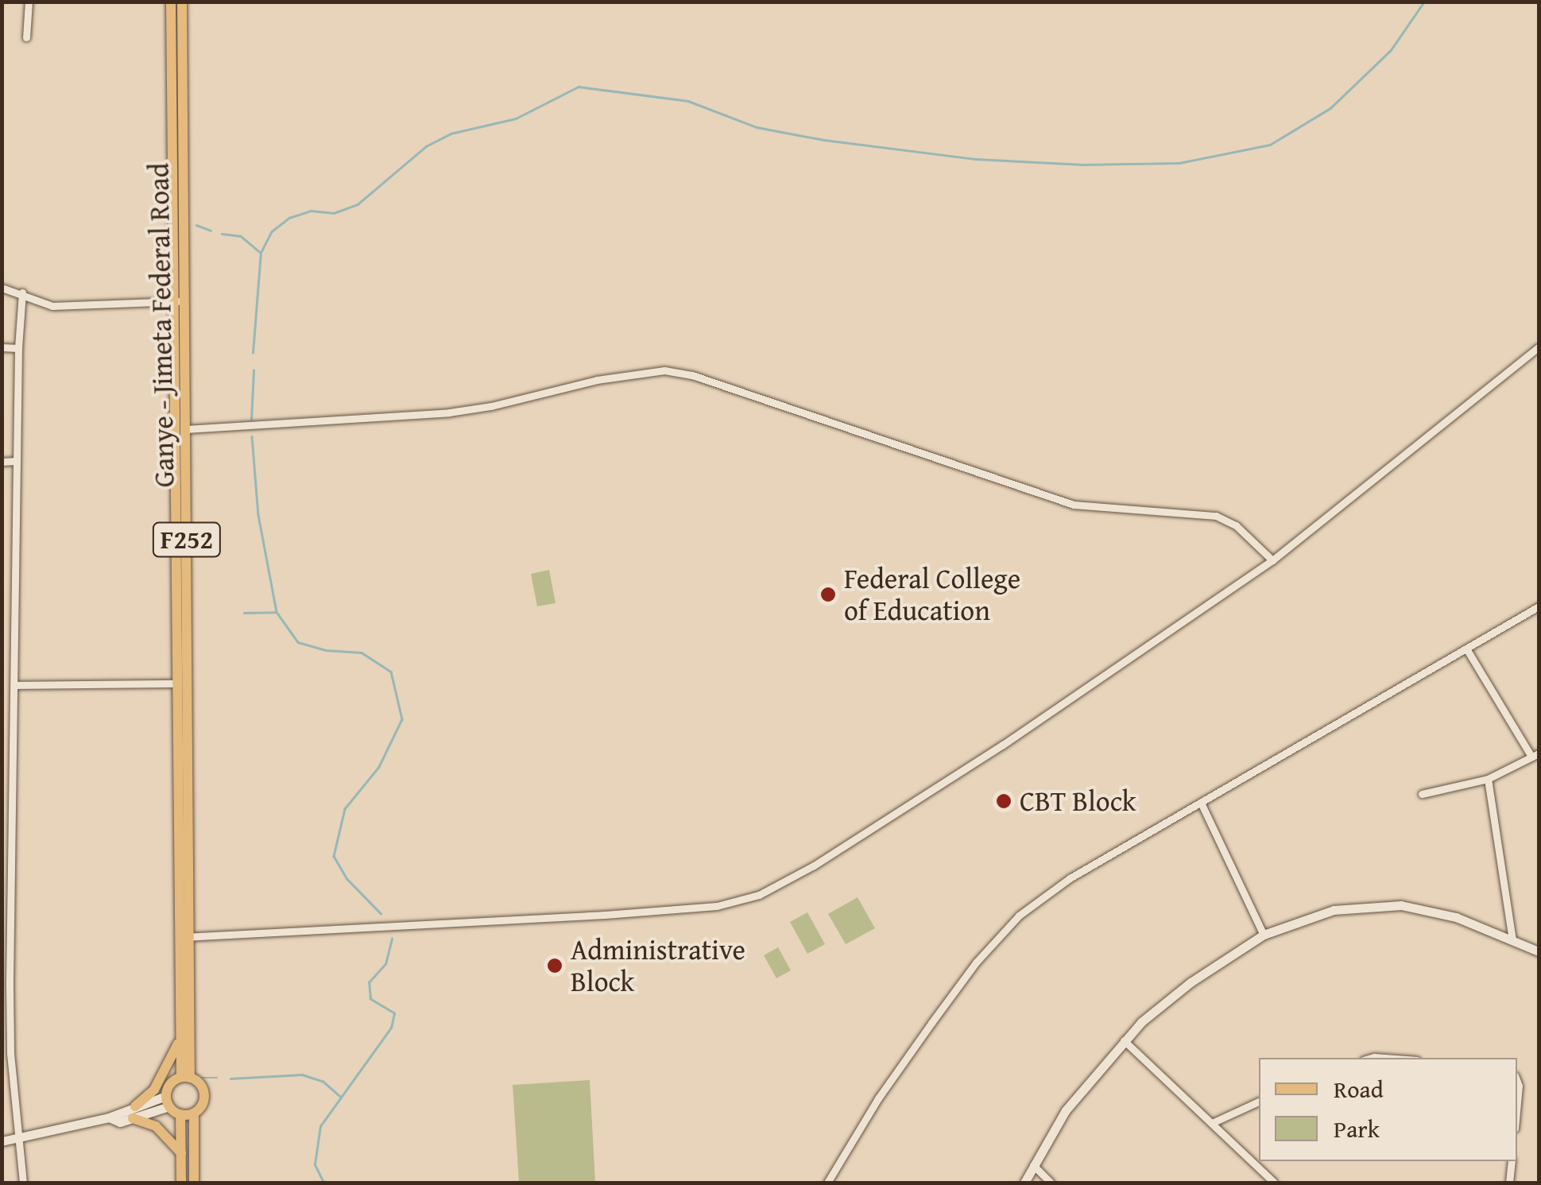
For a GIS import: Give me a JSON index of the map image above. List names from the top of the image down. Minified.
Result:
{"streets":{"main road":["Ganye - Jimeta Federal Road","F252"]},"places":["Federal College of Education","CBT Block","Administrative Block"],"legend":["Road","Park"]}
